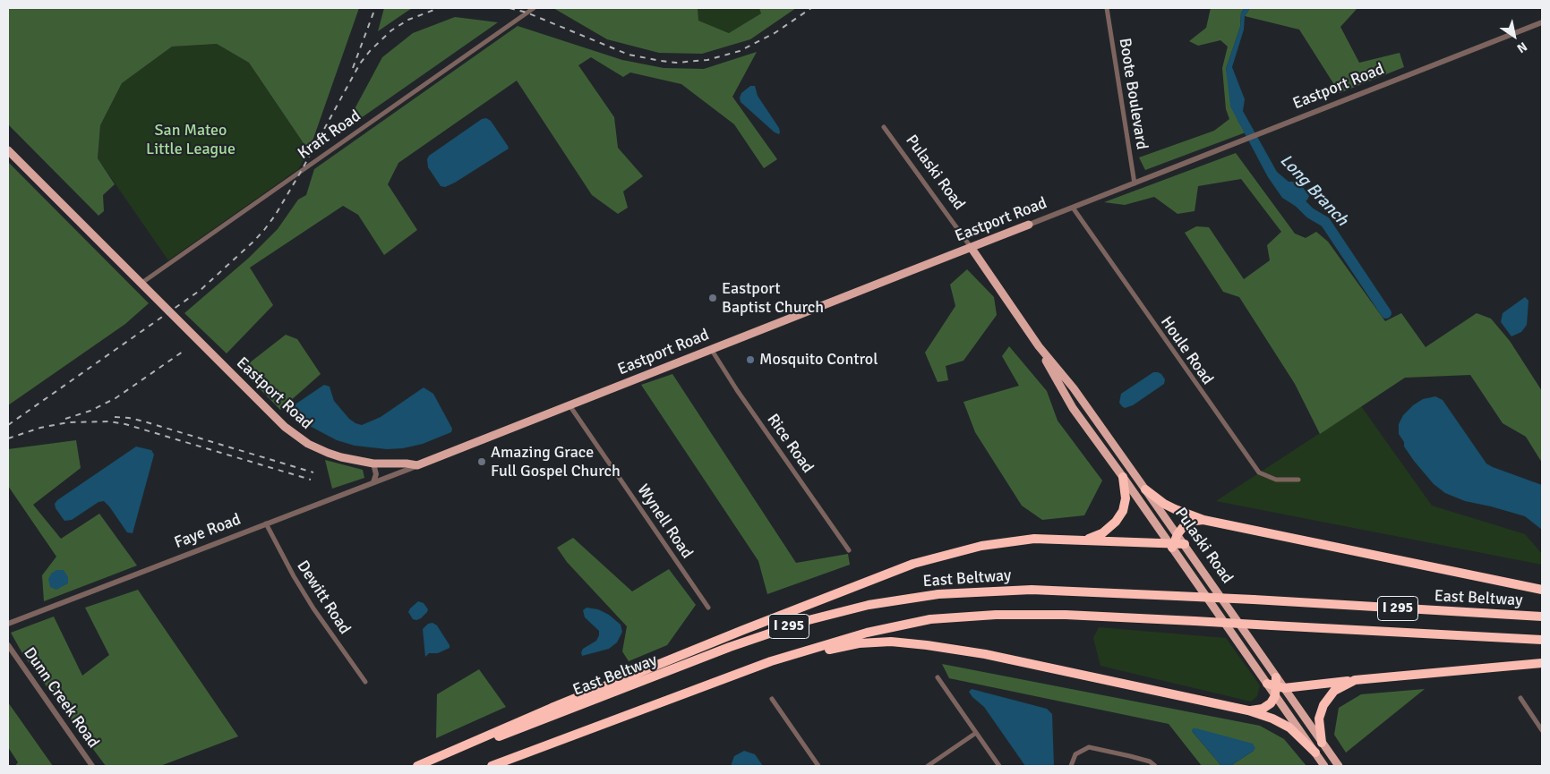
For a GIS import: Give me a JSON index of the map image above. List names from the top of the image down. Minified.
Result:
{"streets":{"highway":["East Beltway","I 295"],"main road":["Eastport Road","Pulaski Road"],"street":["Boote Boulevard","Kraft Road","Houle Road","Rice Road","Wynell Road","Faye Road","Dewitt Road","Dunn Creek Road"]},"crossings":[["Eastport Road","Boote Boulevard"],["Eastport Road","Kraft Road"],["Eastport Road","Pulaski Road"],["Eastport Road","Houle Road"],["Eastport Road","Rice Road"],["Eastport Road","Wynell Road"],["Eastport Road","Faye Road"],["Faye Road","Dewitt Road"]],"water":["Long Branch"],"parks":["San Mateo Little League"],"places":["Eastport Baptist Church","Mosquito Control","Amazing Grace Full Gospel Church"],"north":"bottom right"}
